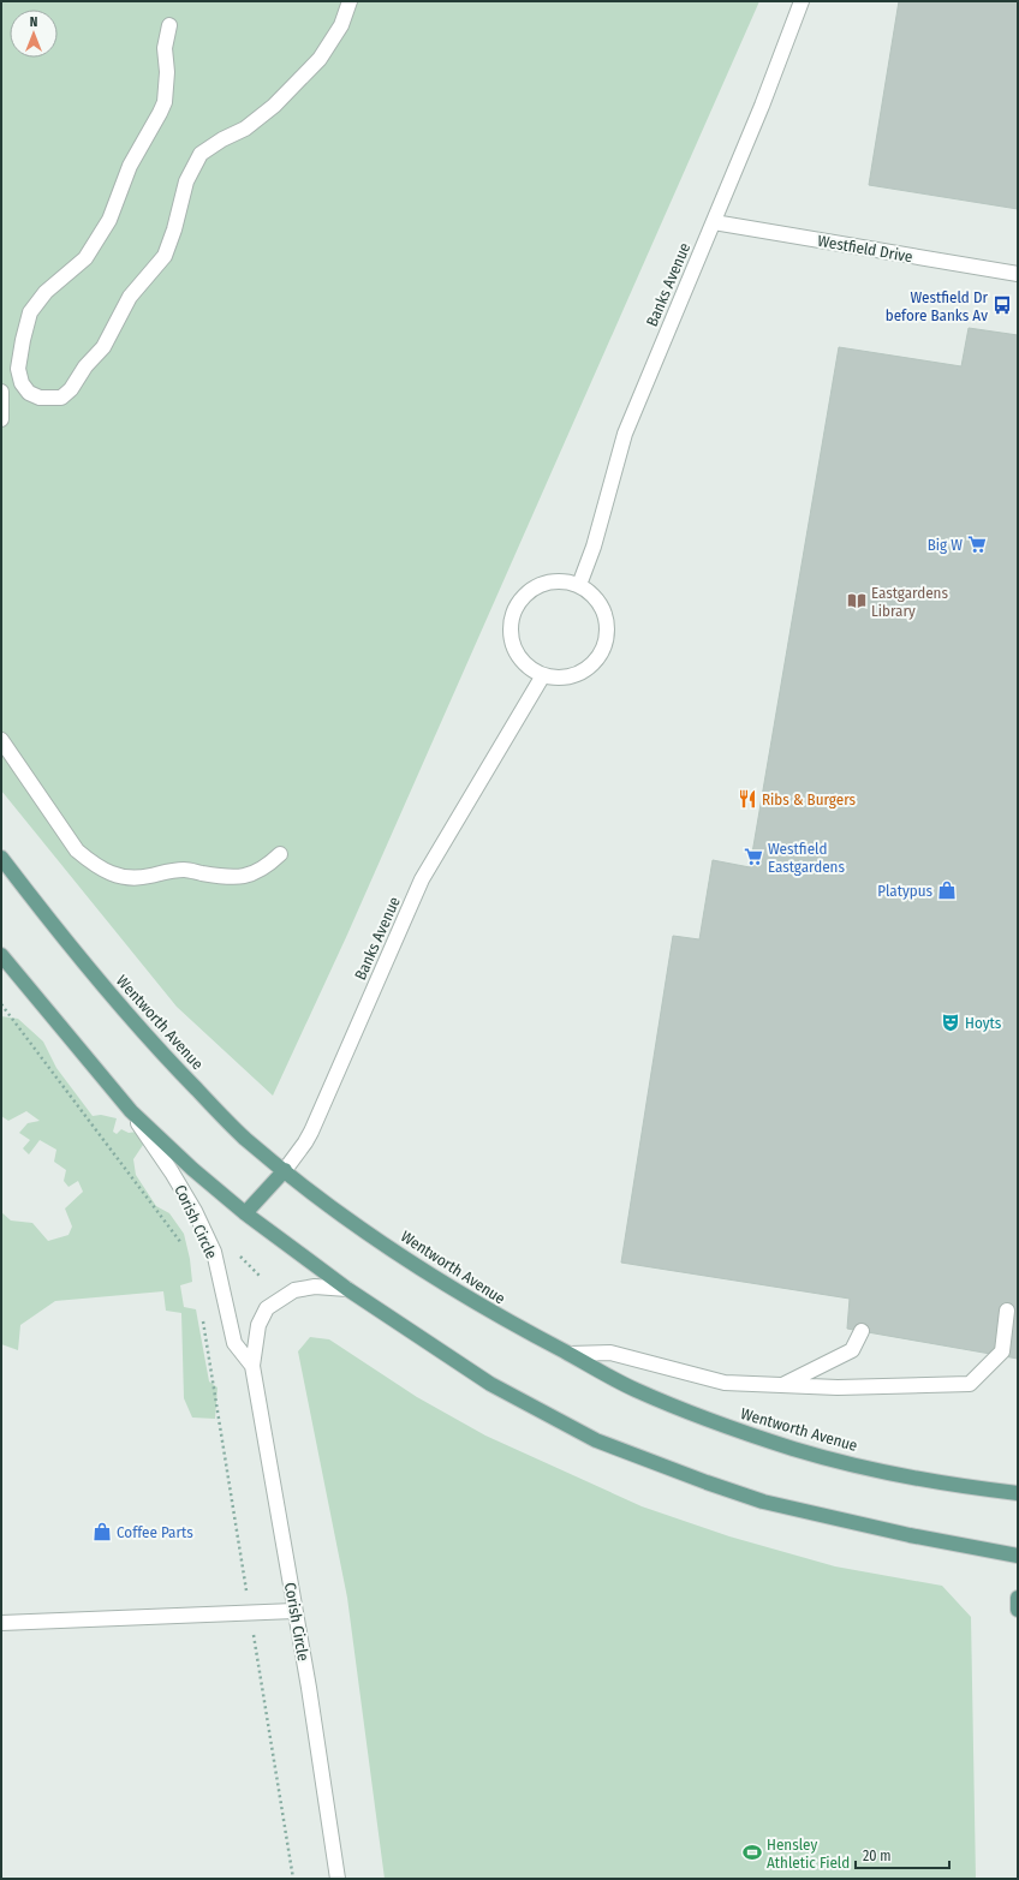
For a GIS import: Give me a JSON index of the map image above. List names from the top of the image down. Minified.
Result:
{"streets":{"main road":["Banks Avenue","Wentworth Avenue"],"street":["Westfield Drive","Corish Circle"]},"crossings":[["Westfield Drive","Banks Avenue"],["Banks Avenue","Wentworth Avenue"]],"places":{"bus stop":["Westfield Dr before Banks Av"],"supermarket":["Big W","Westfield Eastgardens"],"library":["Eastgardens Library"],"restaurant":["Ribs & Burgers"],"shop":["Platypus","Coffee Parts"],"theatre":["Hoyts"],"sports":["Hensley Athletic Field"]},"scale_bar":"20 m","north":"top"}
